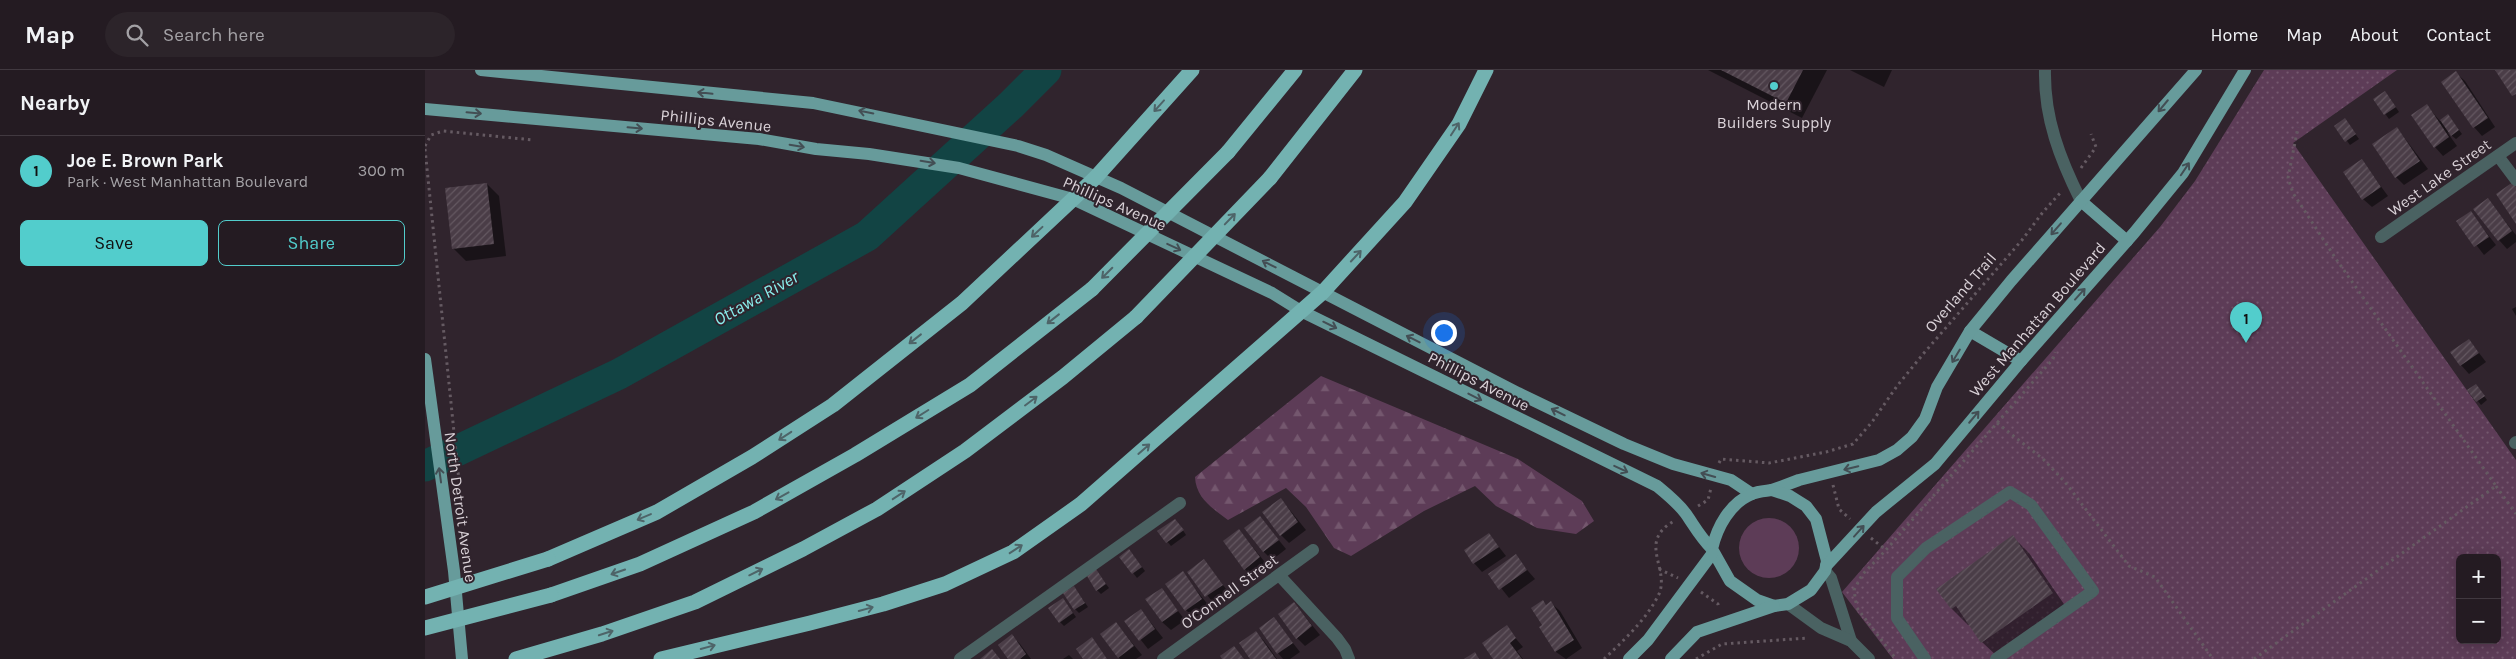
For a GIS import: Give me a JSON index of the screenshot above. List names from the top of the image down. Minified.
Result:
{"streets":{"main road":["Phillips Avenue","West Manhattan Boulevard","North Detroit Avenue"],"street":["West Lake Street","O'Connell Street"],"path":["Overland Trail"]},"crossings":[["Phillips Avenue","Overland Trail"],["Phillips Avenue","West Manhattan Boulevard"]],"one_way":["North Detroit Avenue"],"water":["Ottawa River"],"places":["Modern Builders Supply"],"page":{"header":"Map","search":"Search here","nav":["Home","Map","About","Contact"],"heading":"Nearby","list":[{"mark":"1","name":"Joe E. Brown Park","note":"Park · West Manhattan Boulevard","value":"300 m"}],"buttons":["Save","Share"],"pins":"1","map_buttons":["+","−"]}}
